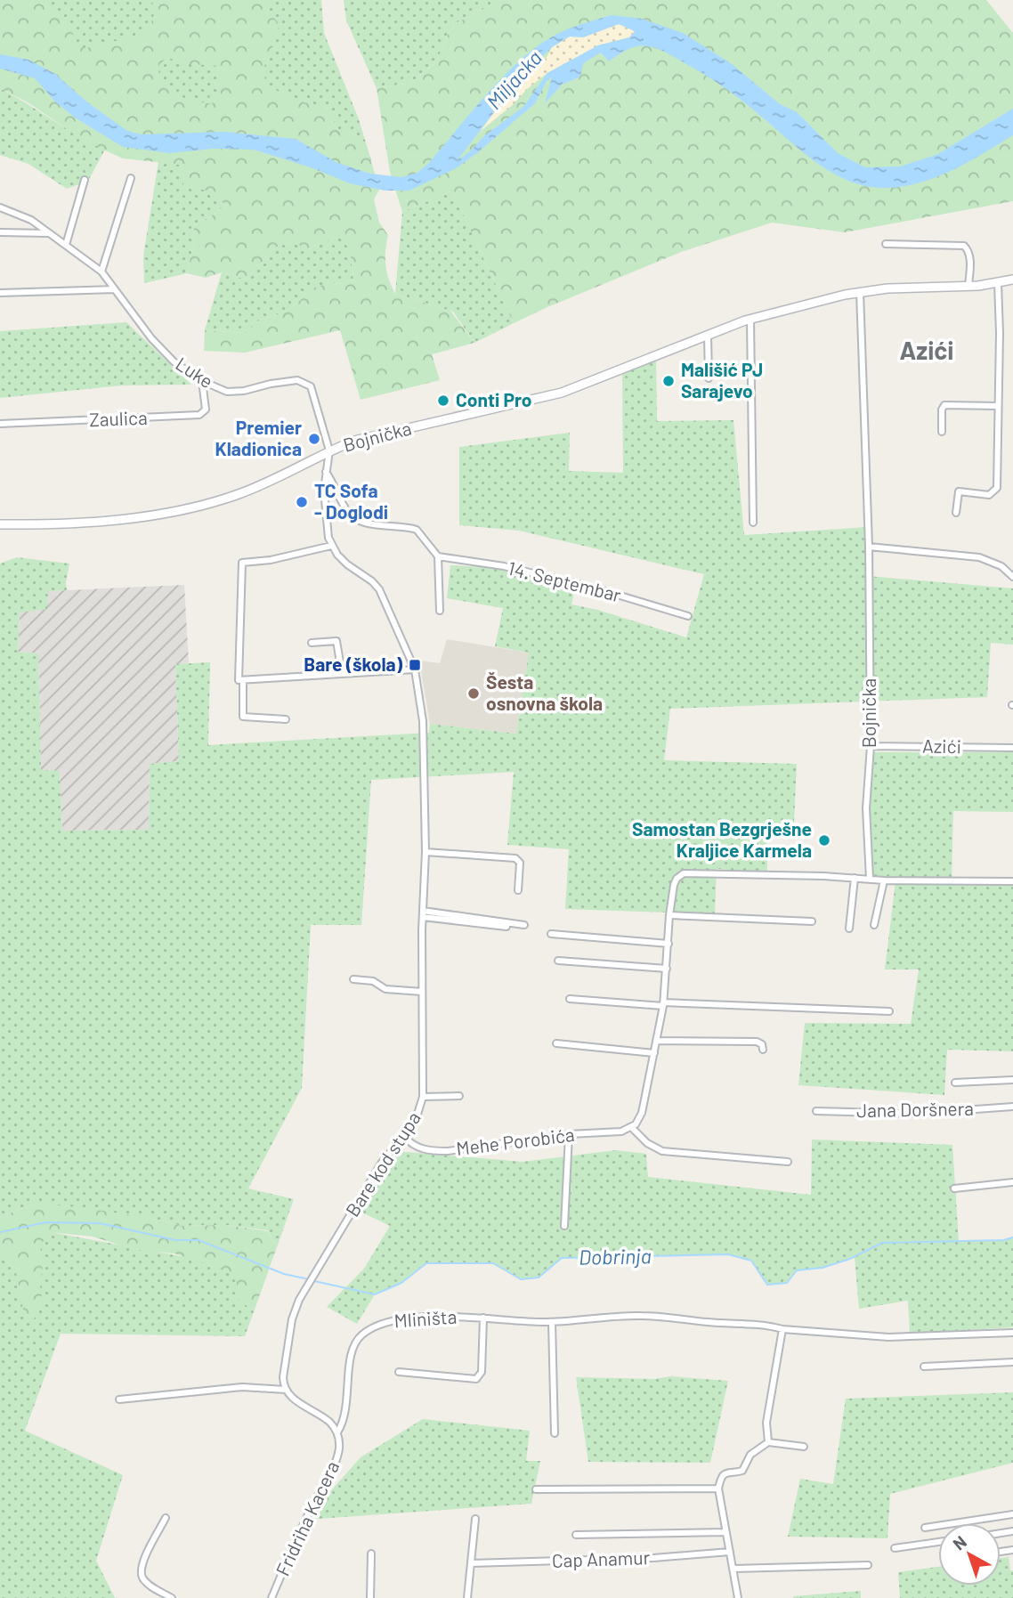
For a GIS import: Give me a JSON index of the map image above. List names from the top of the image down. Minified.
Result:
{"streets":{"main road":["Bojnička"],"street":["Luke","Zaulica","14. Septembar","Azići","Jana Doršnera","Mehe Porobića","Bare kod stupa","Mliništa","Fridriha Kacera","Cap Anamur"]},"crossings":[["Luke","Zaulica"],["Luke","Bojnička"],["Bojnička","Azići"],["Mehe Porobića","Bare kod stupa"],["Mliništa","Fridriha Kacera"]],"districts":["Azići"],"water":["Miljacka","Dobrinja"],"places":{"other":["Mališić PJ Sarajevo","Conti Pro","Premier Kladionica","TC Sofa - Doglodi","Šesta osnovna škola","Samostan Bezgrješne Kraljice Karmela"],"transit":["Bare (škola)"]},"north":"top left"}
